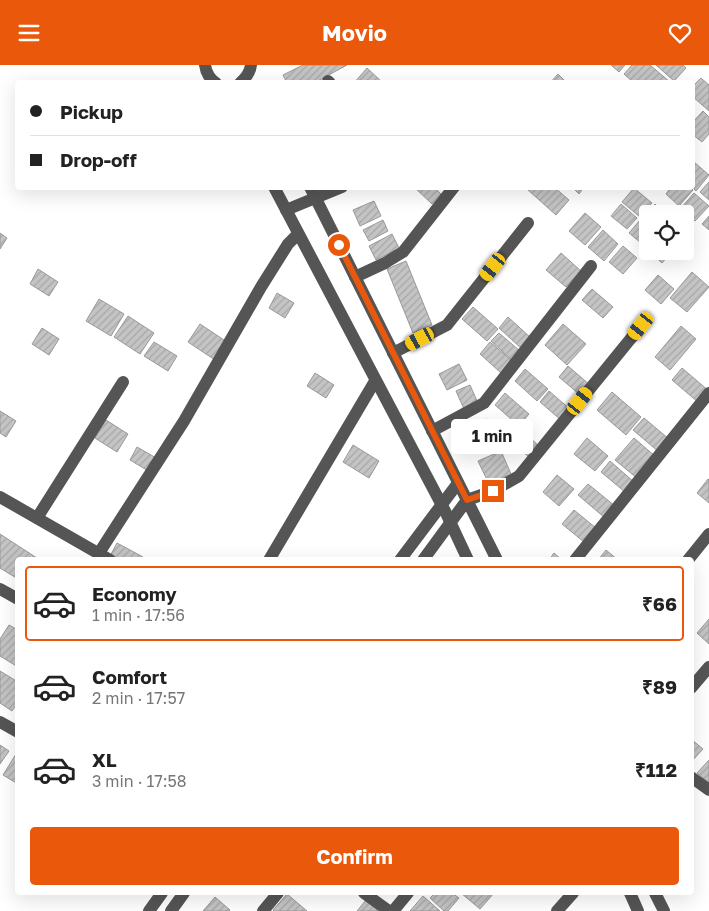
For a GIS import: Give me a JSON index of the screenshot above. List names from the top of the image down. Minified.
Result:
{"page":{"header":"Movio","banner":["Pickup","Drop-off"],"bubble":"1 min","list":[{"name":"Economy","note":"1 min · 17:56","value":"₹66"},{"name":"Comfort","note":"2 min · 17:57","value":"₹89"},{"name":"XL","note":"3 min · 17:58","value":"₹112"}],"buttons":"Confirm"}}
